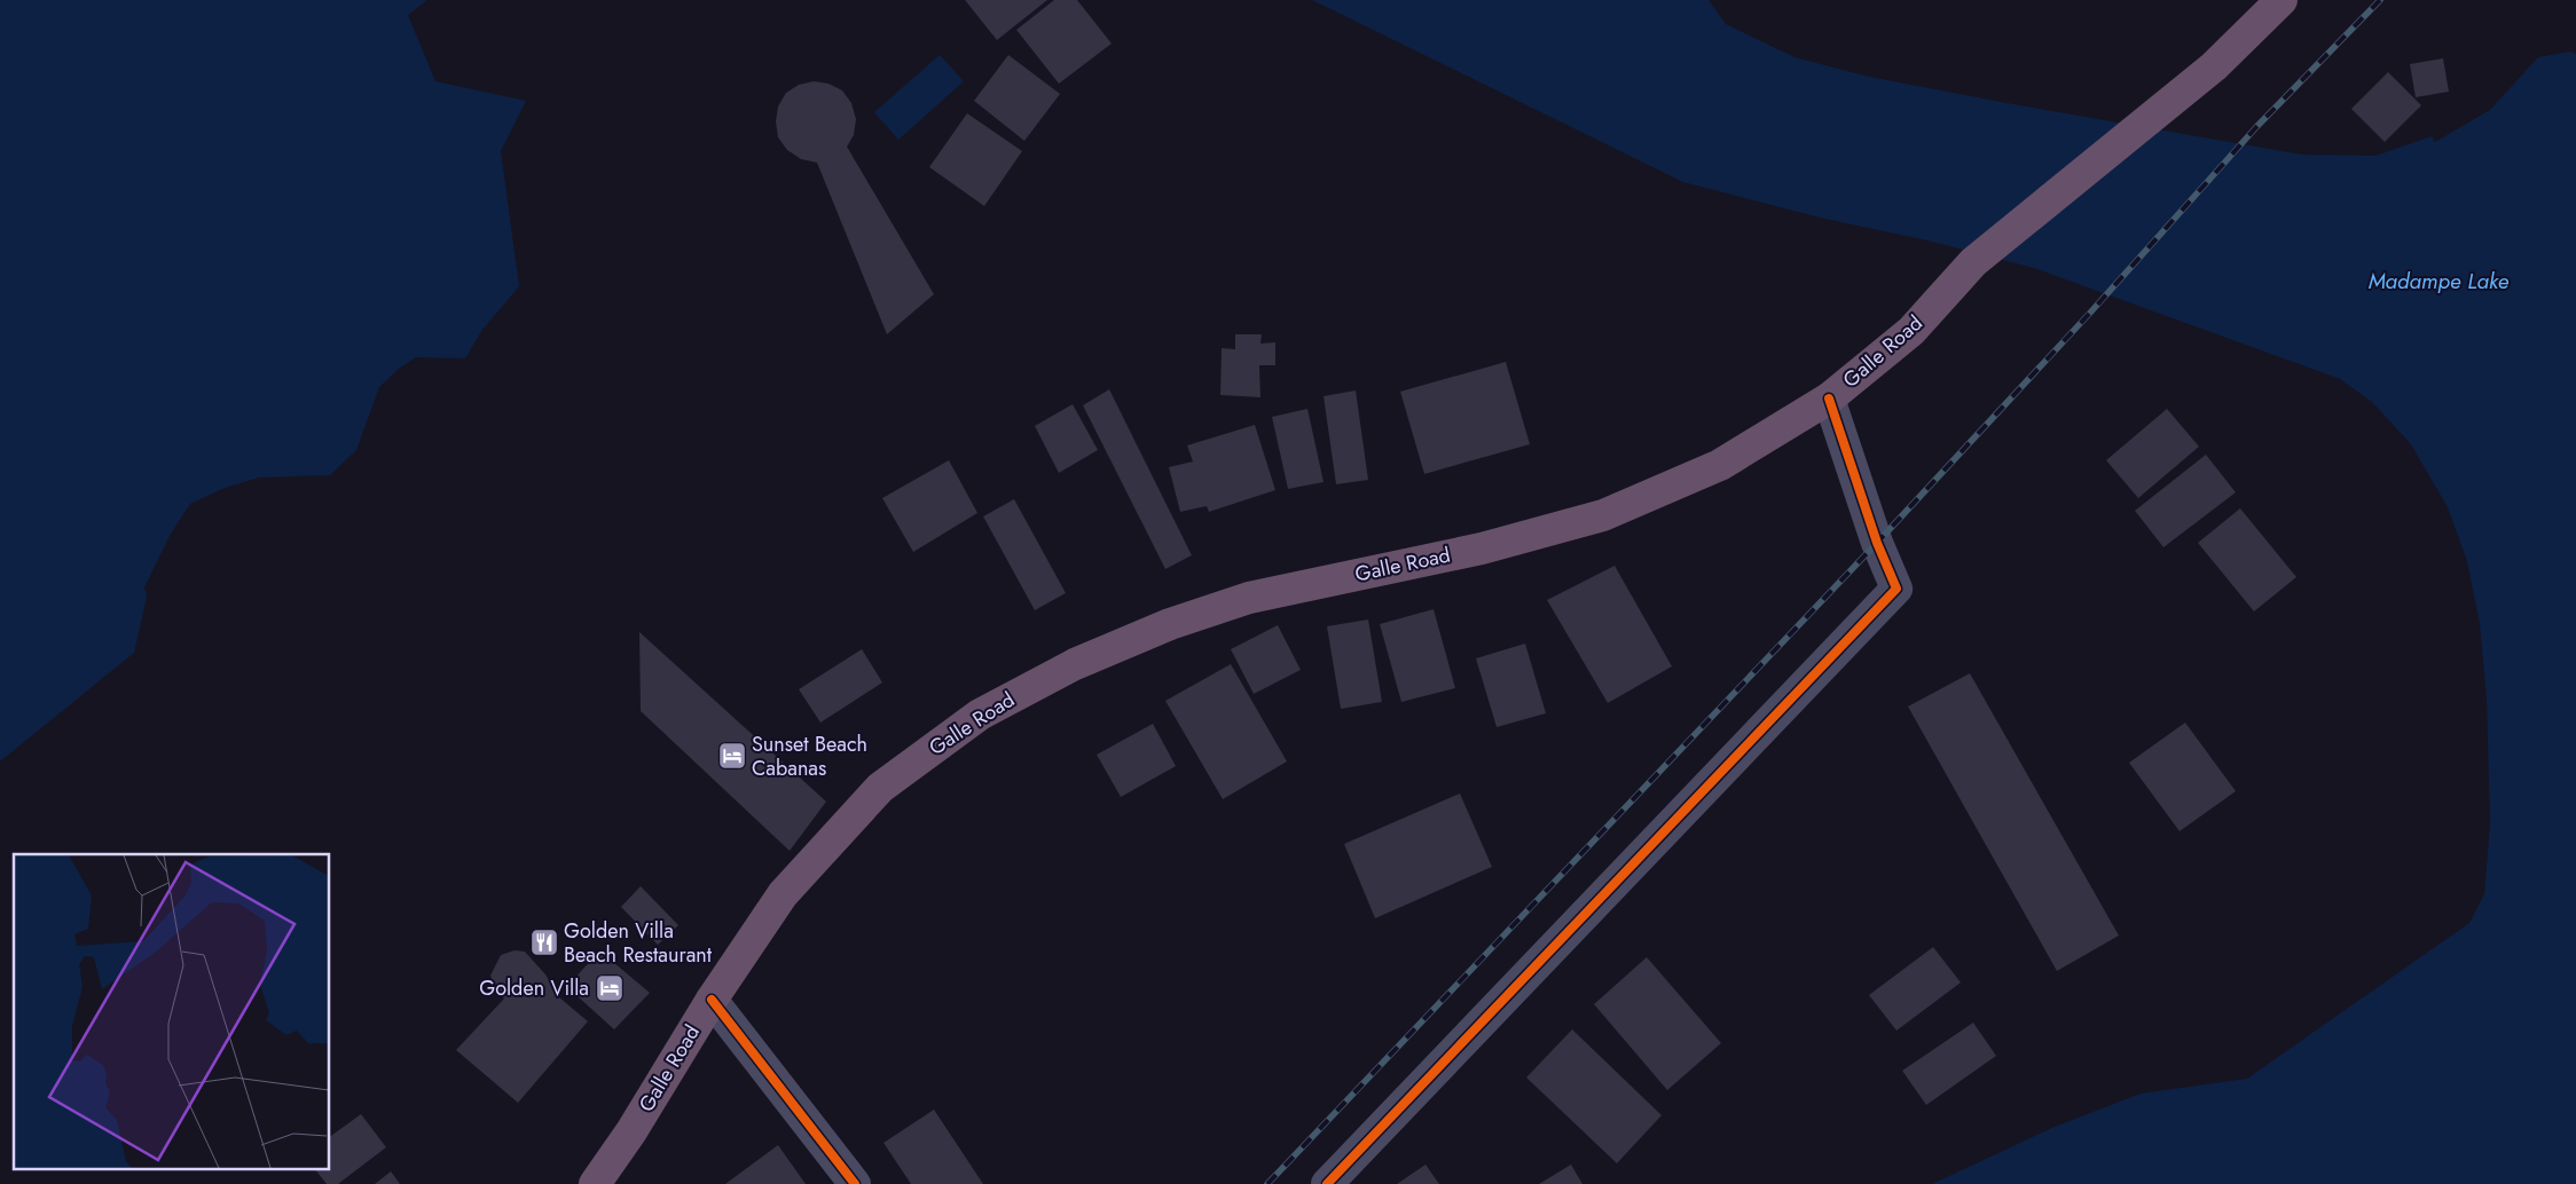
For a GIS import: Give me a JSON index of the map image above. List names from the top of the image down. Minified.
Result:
{"streets":{"highway":["Galle Road"]},"water":["Madampe Lake"],"places":{"hotel":["Sunset Beach Cabanas","Golden Villa"],"restaurant":["Golden Villa Beach Restaurant"]}}
